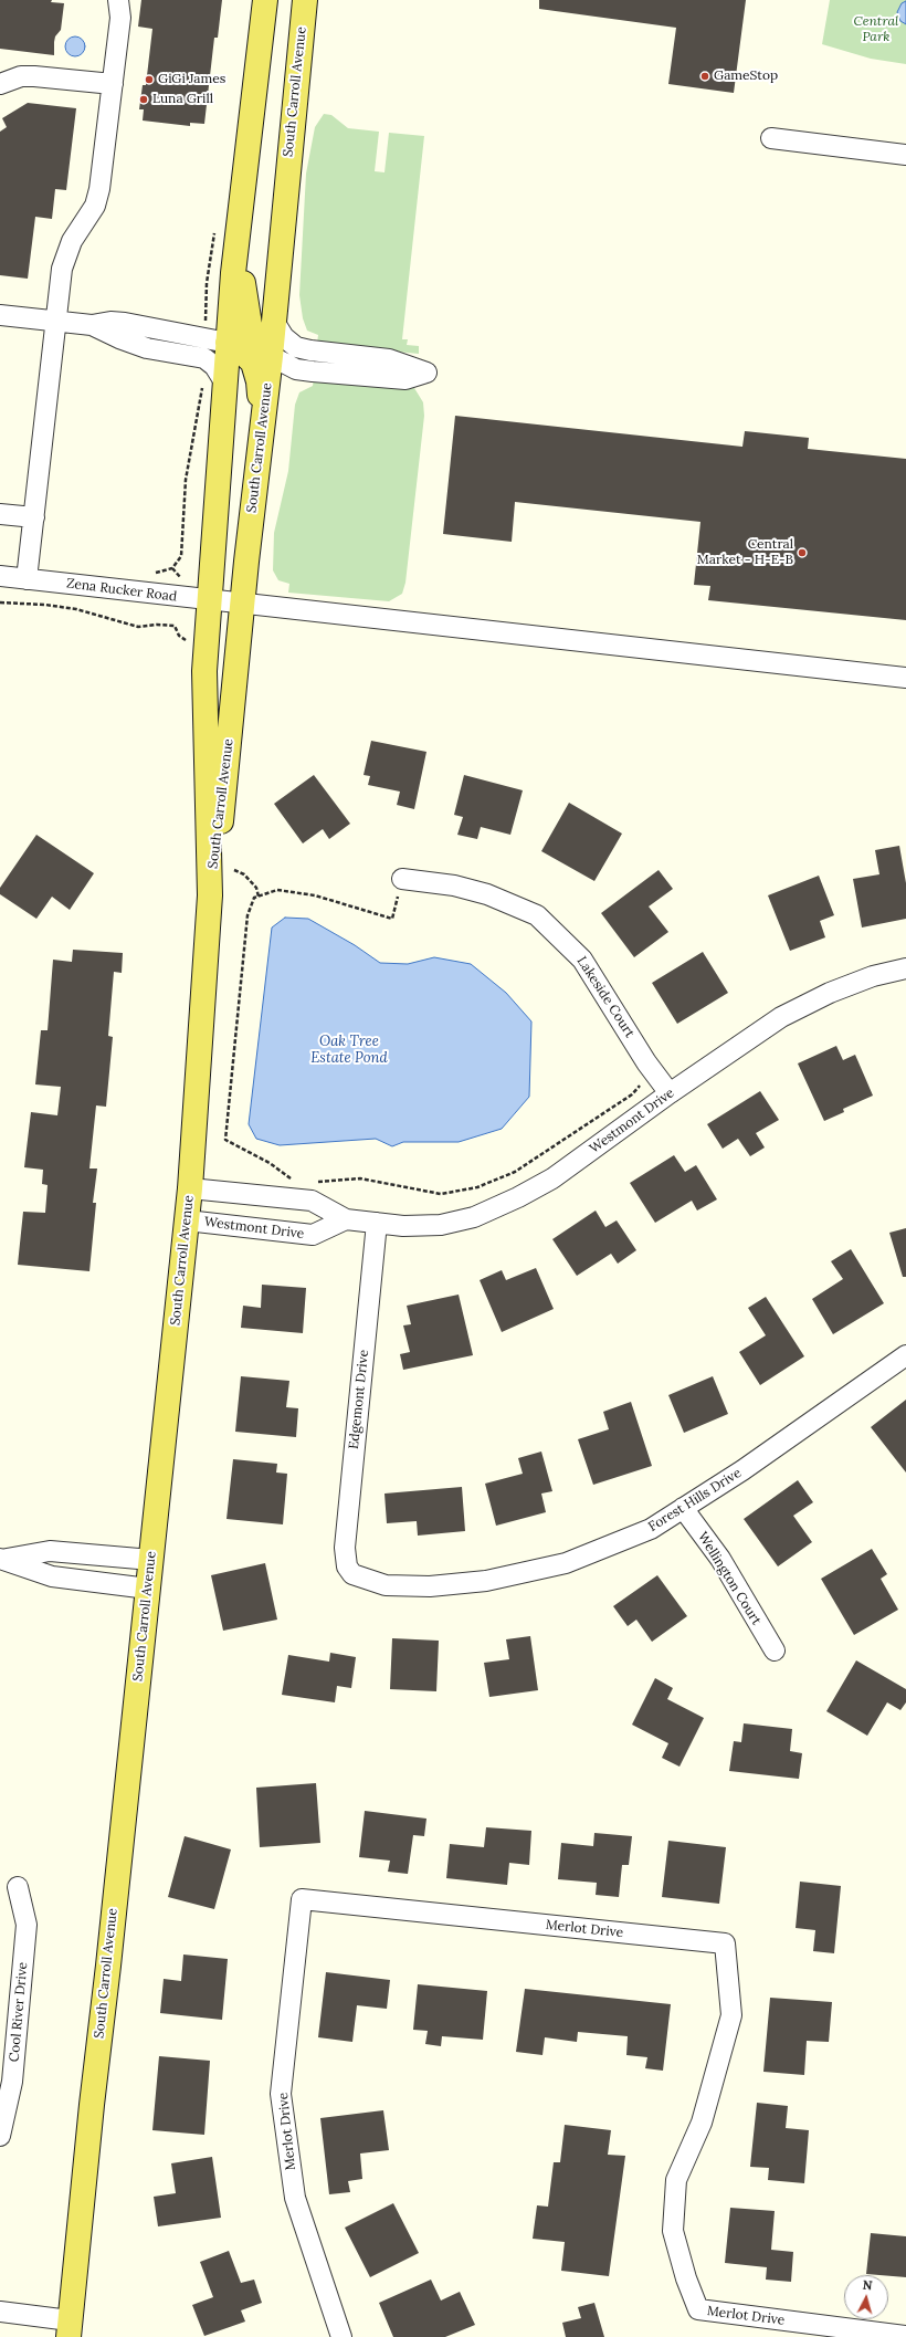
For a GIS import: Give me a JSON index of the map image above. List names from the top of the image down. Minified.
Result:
{"streets":{"main road":["South Carroll Avenue"],"street":["Zena Rucker Road","Lakeside Court","Westmont Drive","Edgemont Drive","Forest Hills Drive","Wellington Court","Merlot Drive","Cool River Drive"]},"crossings":[["South Carroll Avenue","Zena Rucker Road"],["South Carroll Avenue","Westmont Drive"],["Lakeside Court","Westmont Drive"],["Westmont Drive","Edgemont Drive"],["Edgemont Drive","Forest Hills Drive"],["Forest Hills Drive","Wellington Court"]],"water":["Oak Tree Estate Pond"],"parks":["Central Park"],"places":["GameStop","GiGi James","Luna Grill","Central Market - H-E-B"],"north":"top"}
